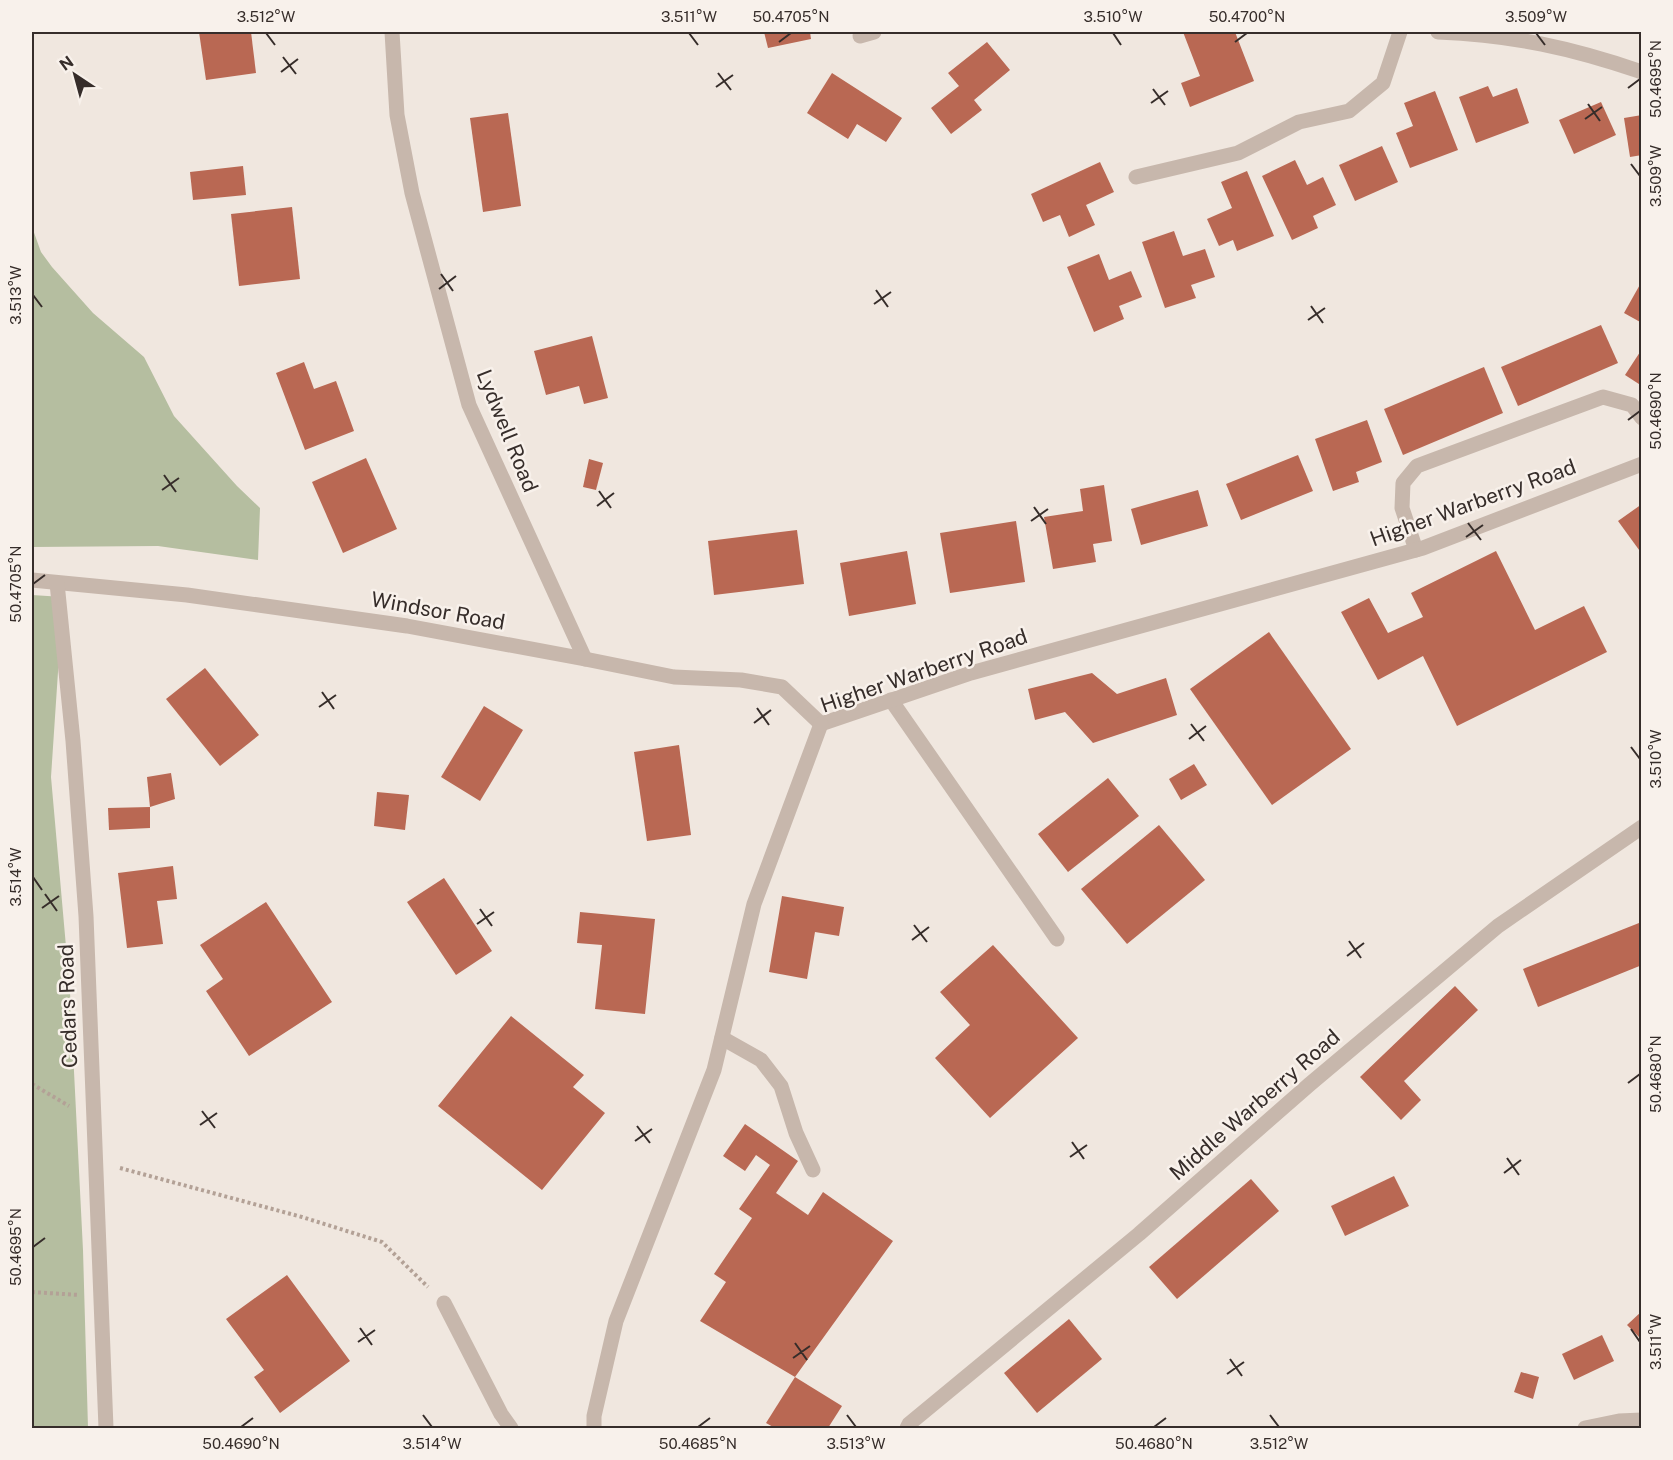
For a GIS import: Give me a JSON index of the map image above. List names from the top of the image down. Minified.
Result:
{"streets":{"street":["Lydwell Road","Higher Warberry Road","Windsor Road","Cedars Road","Middle Warberry Road"]},"crossings":[["Lydwell Road","Windsor Road"],["Higher Warberry Road","Windsor Road"],["Windsor Road","Cedars Road"]],"north":"top left","coordinates":["3.512°W","3.511°W","50.4705°N","3.510°W","50.4700°N","3.509°W","50.4695°N","3.513°W","50.4690°N","3.514°W","50.4680°N","50.4685°N"]}
